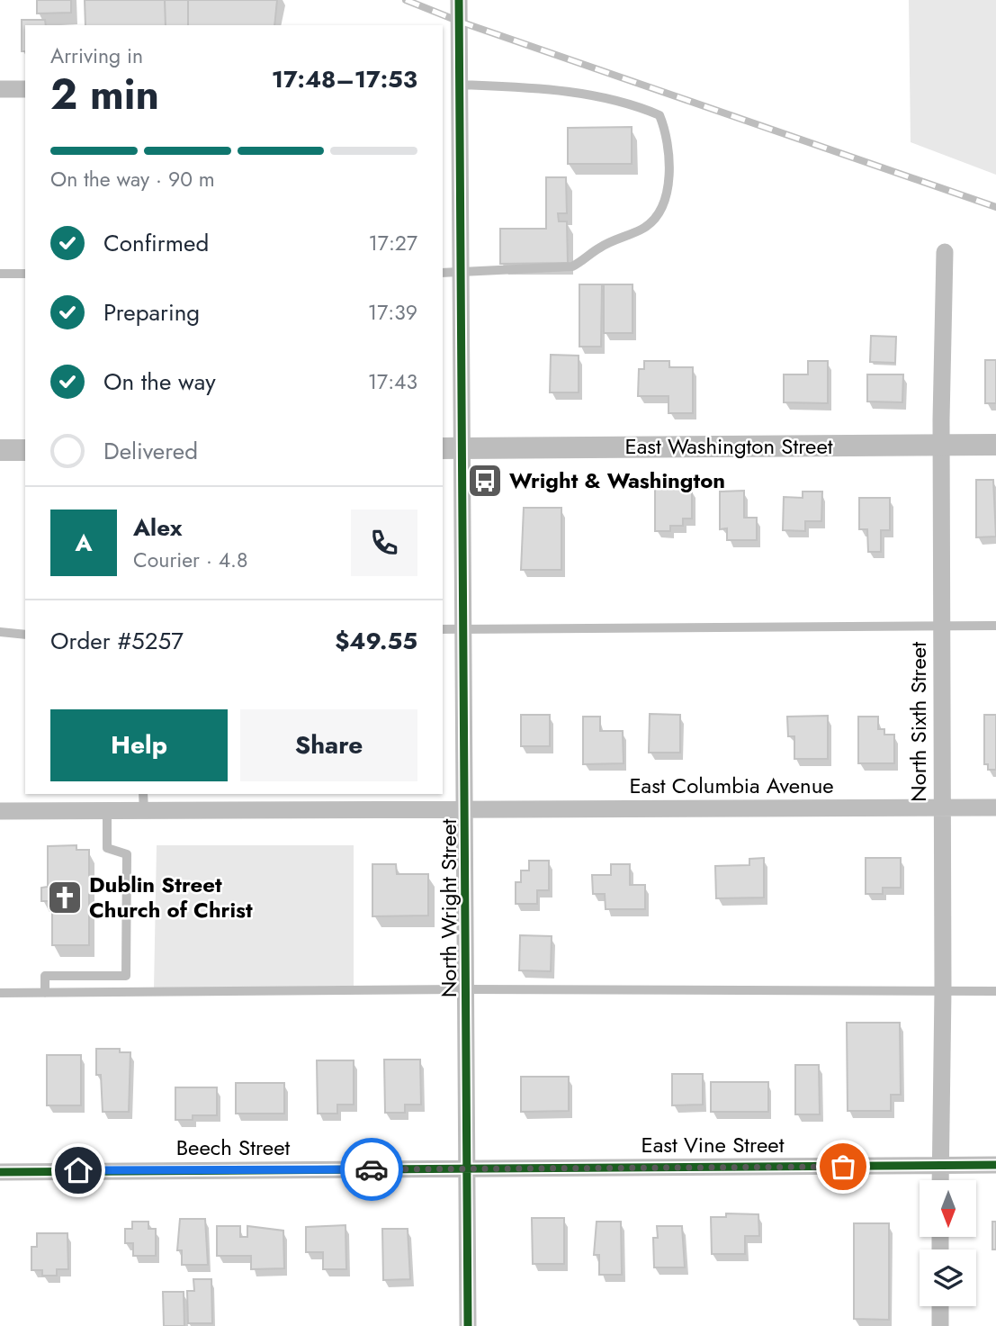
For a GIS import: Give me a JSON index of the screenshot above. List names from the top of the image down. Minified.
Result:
{"streets":{"street":["East Washington Street","North Sixth Street","East Columbia Avenue","North Wright Street","East Vine Street","Beech Street"]},"crossings":[["East Washington Street","North Sixth Street"],["East Washington Street","North Wright Street"],["North Sixth Street","East Columbia Avenue"],["North Sixth Street","East Vine Street"],["East Columbia Avenue","North Wright Street"],["North Wright Street","East Vine Street"],["North Wright Street","Beech Street"],["East Vine Street","Beech Street"]],"places":{"bus stop":["Wright & Washington"],"church":["Dublin Street Church of Christ"]},"north":"bottom","page":{"heading":["2 min","Arriving in","17:48–17:53"],"panel":["Alex","Courier · 4.8","Order #5257","$49.55"],"bar":"On the way · 90 m","list":[["Confirmed","17:27"],["Preparing","17:39"],["On the way","17:43"],"Delivered"],"round":"A","buttons":["Help","Share"]}}
